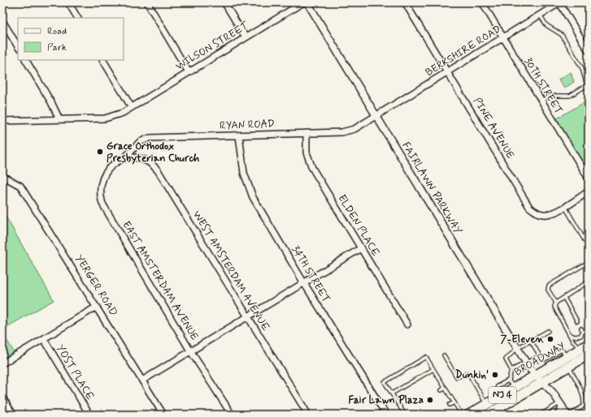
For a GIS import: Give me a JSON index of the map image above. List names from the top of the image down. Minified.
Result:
{"streets":{"main road":["BROADWAY","NJ 4"],"street":["WILSON STREET","BERKSHIRE ROAD","30TH STREET","RYAN ROAD","PINE AVENUE","FAIRLAWN PARKWAY","ELDEN PLACE","WEST AMSTERDAM AVENUE","34TH STREET","EAST AMSTERDAM AVENUE","YERGER ROAD","YOST PLACE"]},"crossings":[["BERKSHIRE ROAD","30TH STREET"],["BERKSHIRE ROAD","RYAN ROAD"],["BERKSHIRE ROAD","PINE AVENUE"],["BERKSHIRE ROAD","FAIRLAWN PARKWAY"],["RYAN ROAD","FAIRLAWN PARKWAY"],["RYAN ROAD","ELDEN PLACE"],["RYAN ROAD","WEST AMSTERDAM AVENUE"],["RYAN ROAD","34TH STREET"],["RYAN ROAD","EAST AMSTERDAM AVENUE"],["FAIRLAWN PARKWAY","BROADWAY"],["WEST AMSTERDAM AVENUE","EAST AMSTERDAM AVENUE"]],"places":["Grace Orthodox Presbyterian Church","7-Eleven","Dunkin'","Fair Lawn Plaza"],"legend":["Road","Park"]}
